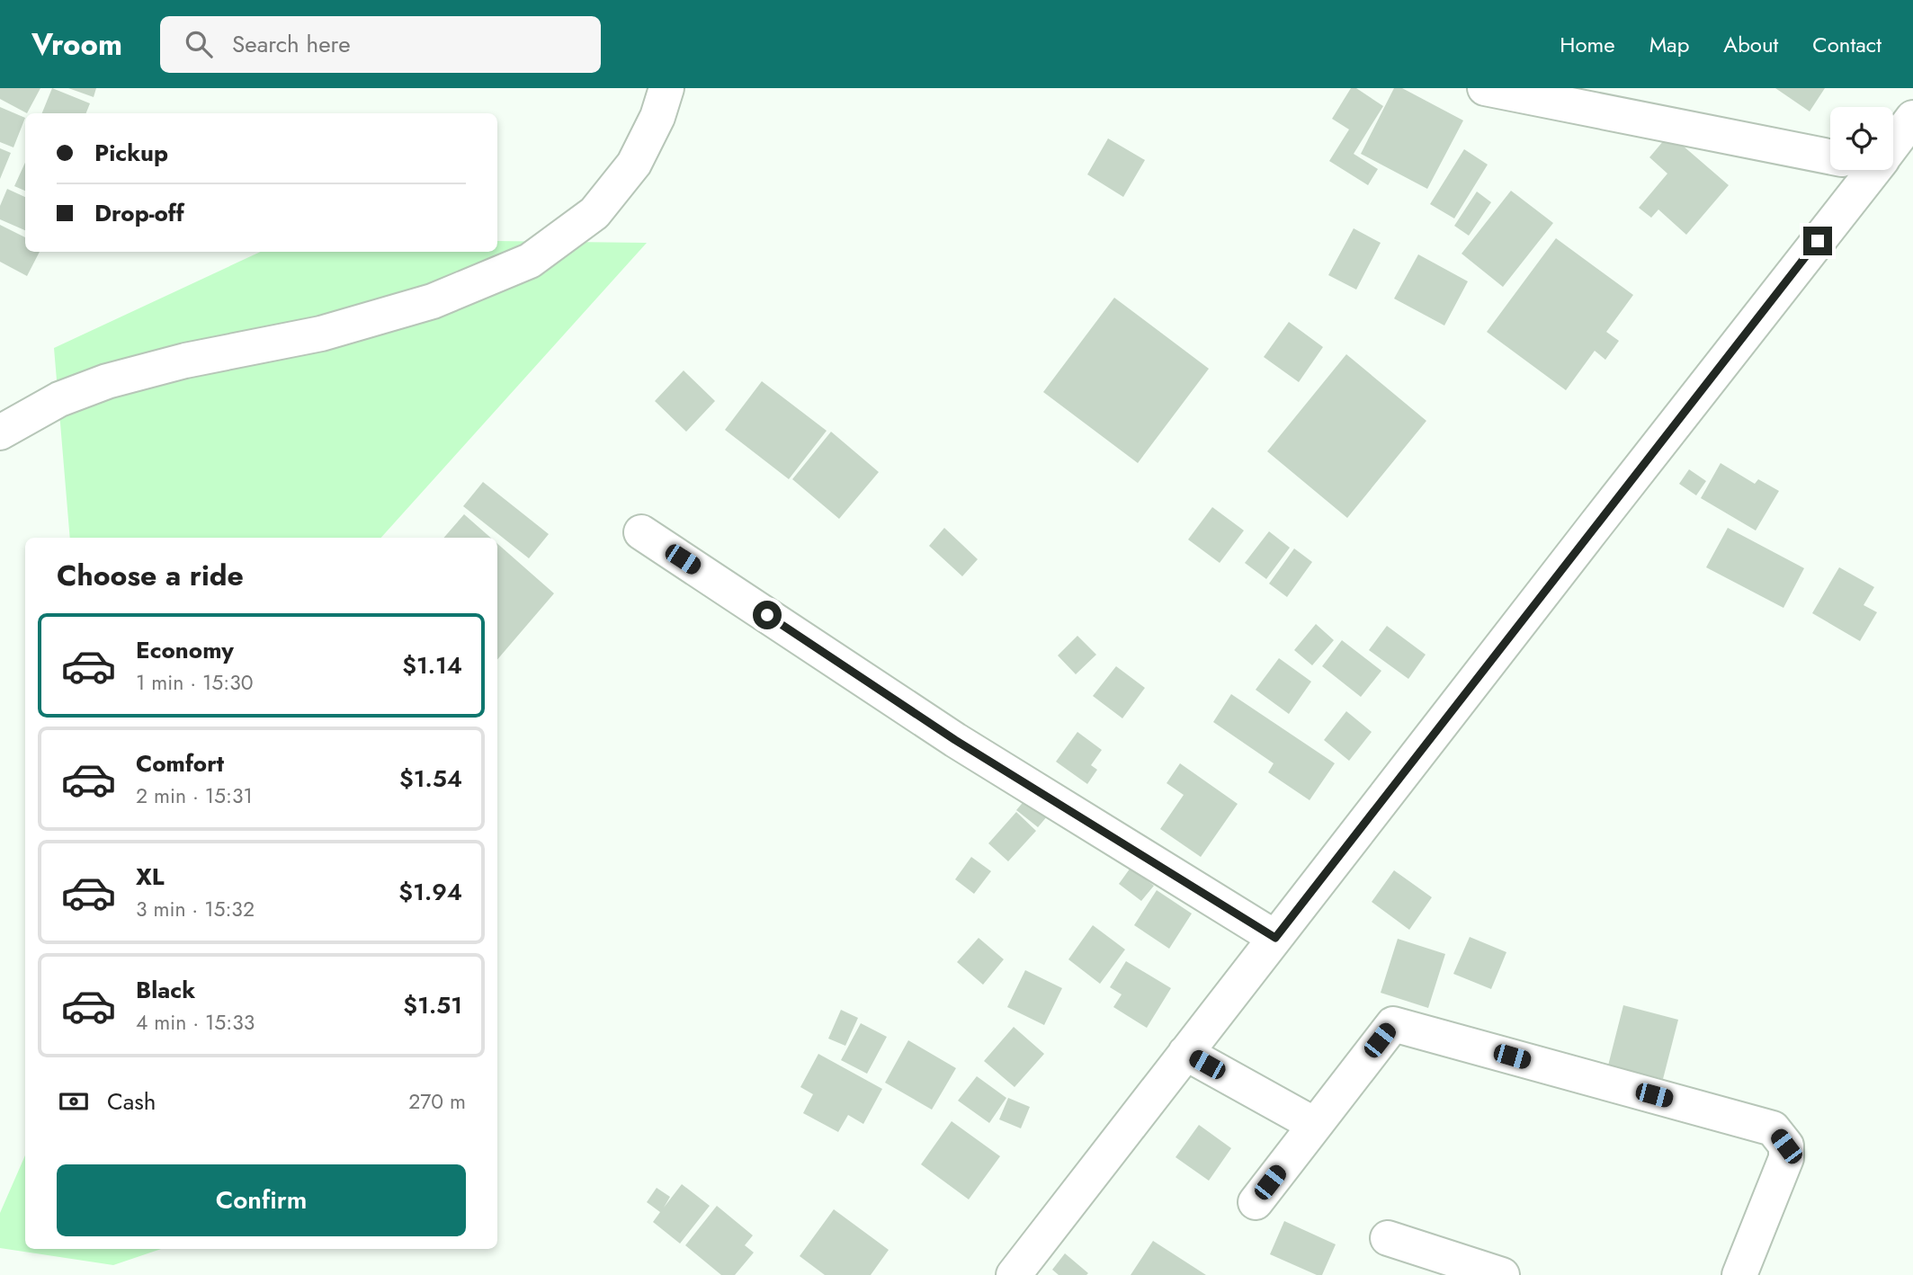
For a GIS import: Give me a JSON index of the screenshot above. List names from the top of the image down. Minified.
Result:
{"page":{"header":"Vroom","search":"Search here","nav":["Home","Map","About","Contact"],"banner":["Pickup","Drop-off"],"heading":"Choose a ride","list":[{"name":"Economy","note":"1 min · 15:30","value":"$1.14"},{"name":"Comfort","note":"2 min · 15:31","value":"$1.54"},{"name":"XL","note":"3 min · 15:32","value":"$1.94"},{"name":"Black","note":"4 min · 15:33","value":"$1.51"}],"pay":["Cash","270 m"],"buttons":"Confirm"}}
